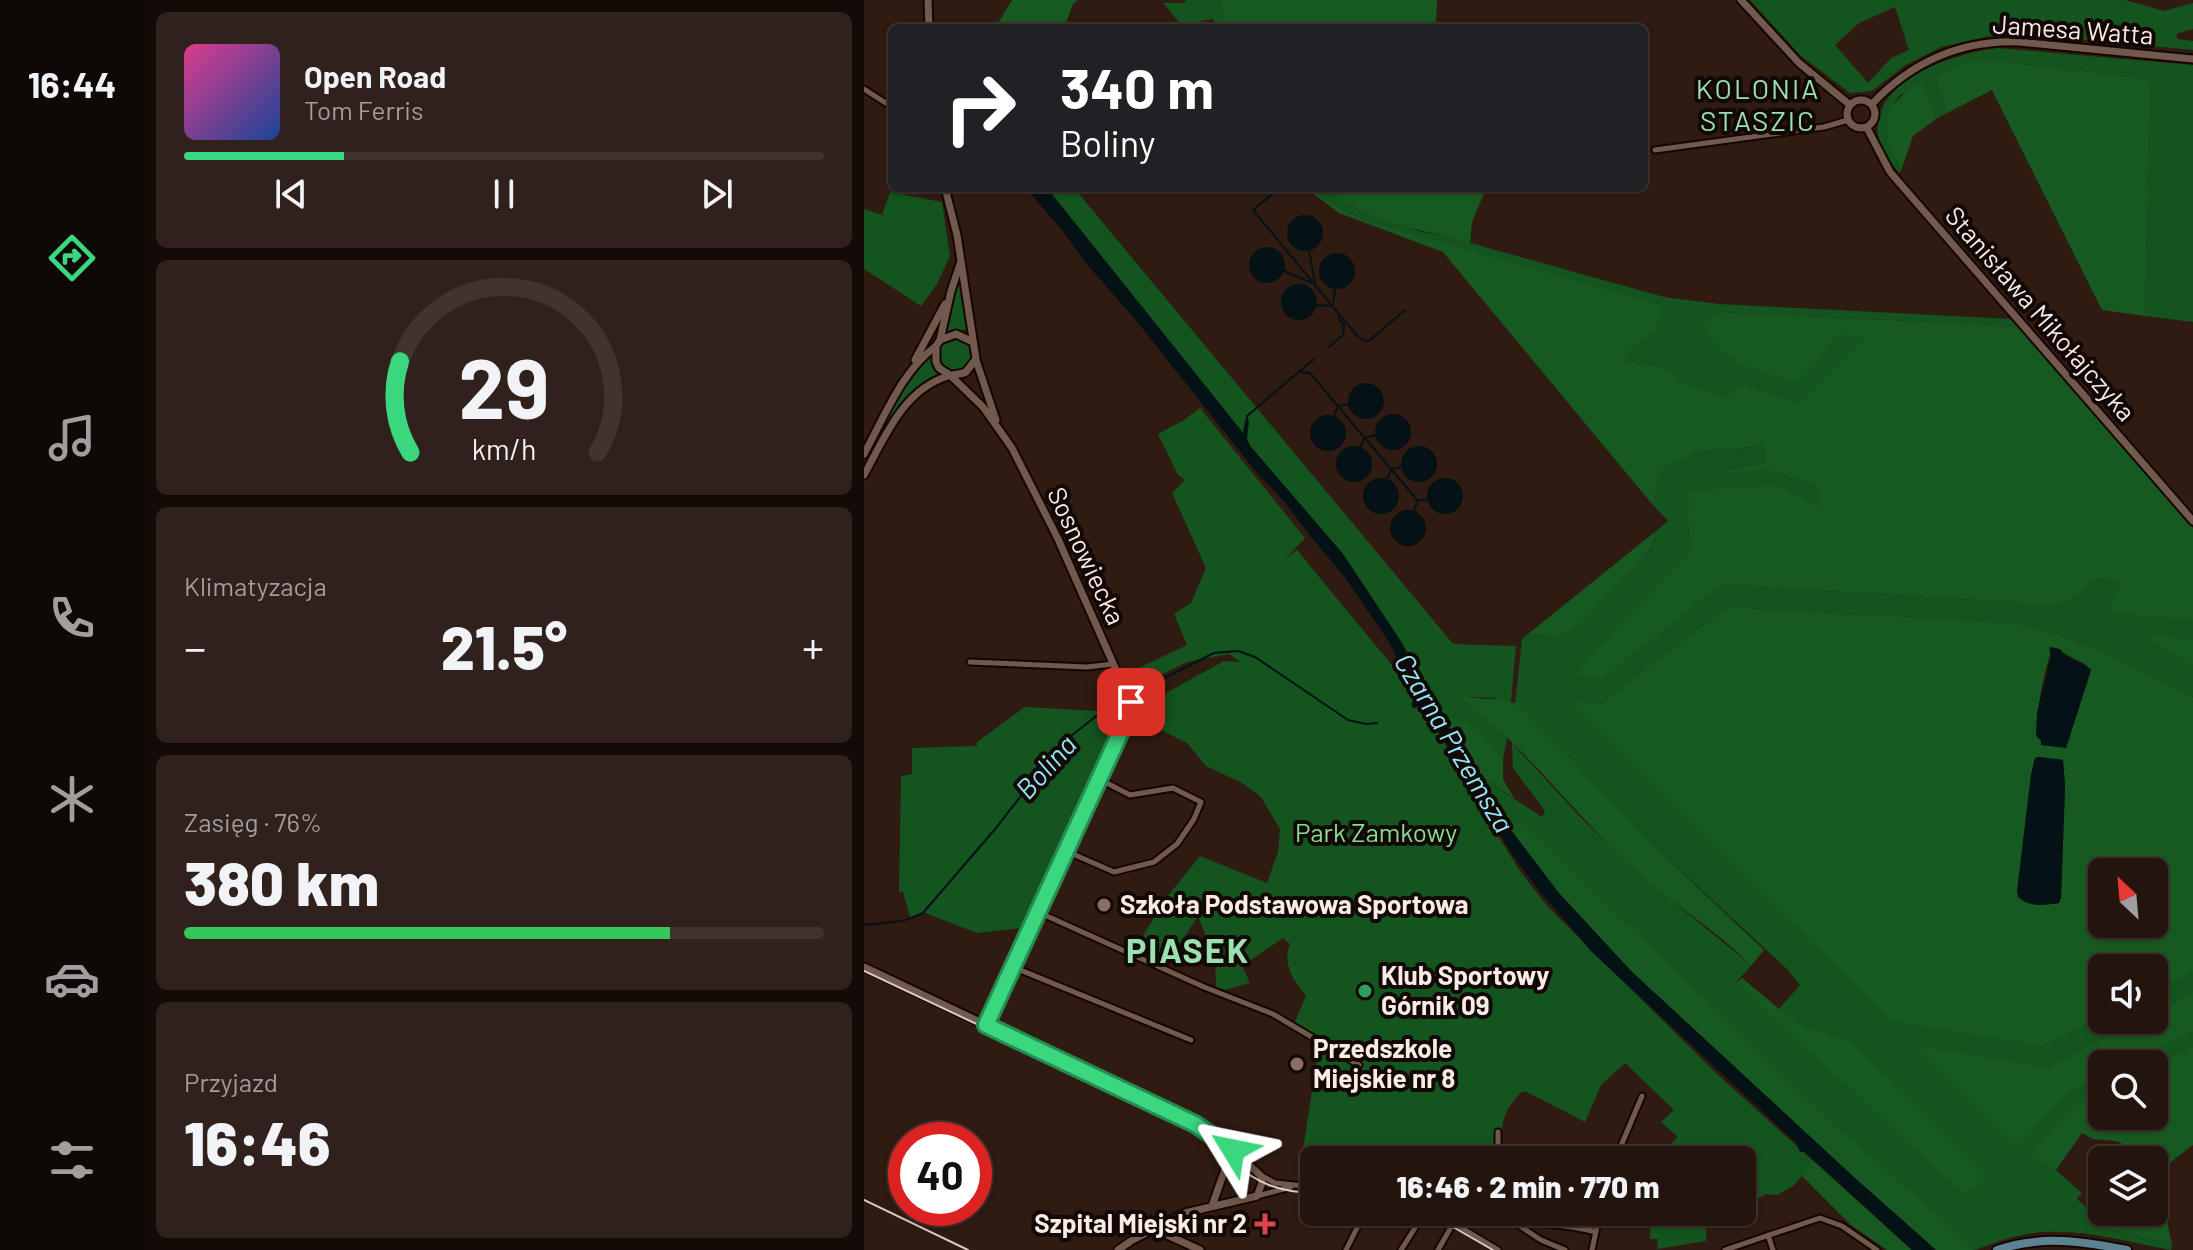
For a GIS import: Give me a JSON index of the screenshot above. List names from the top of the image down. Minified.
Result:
{"streets":{"street":["Jamesa Watta","Stanisława Mikołajczyka","Sosnowiecka"]},"crossings":[["Jamesa Watta","Stanisława Mikołajczyka"]],"districts":["KOLONIA STASZIC","PIASEK"],"water":["Czarna Przemsza","Bolina"],"parks":["Park Zamkowy"],"places":{"other":["Szkoła Podstawowa Sportowa","Klub Sportowy Górnik 09","Przedszkole Miejskie nr 8"],"health":["Szpital Miejski nr 2"]},"north":"top left","page":{"tabs":"16:44","turn":["340 m","Boliny"],"song":["Open Road","Tom Ferris"],"tile":["Klimatyzacja",["Zasięg · 76%","380 km"],["Przyjazd","16:46"]],"heat":["−","21.5°","+"],"limit":"40","trip":"16:46 · 2 min · 770 m","gauge":["29","km/h"]}}
